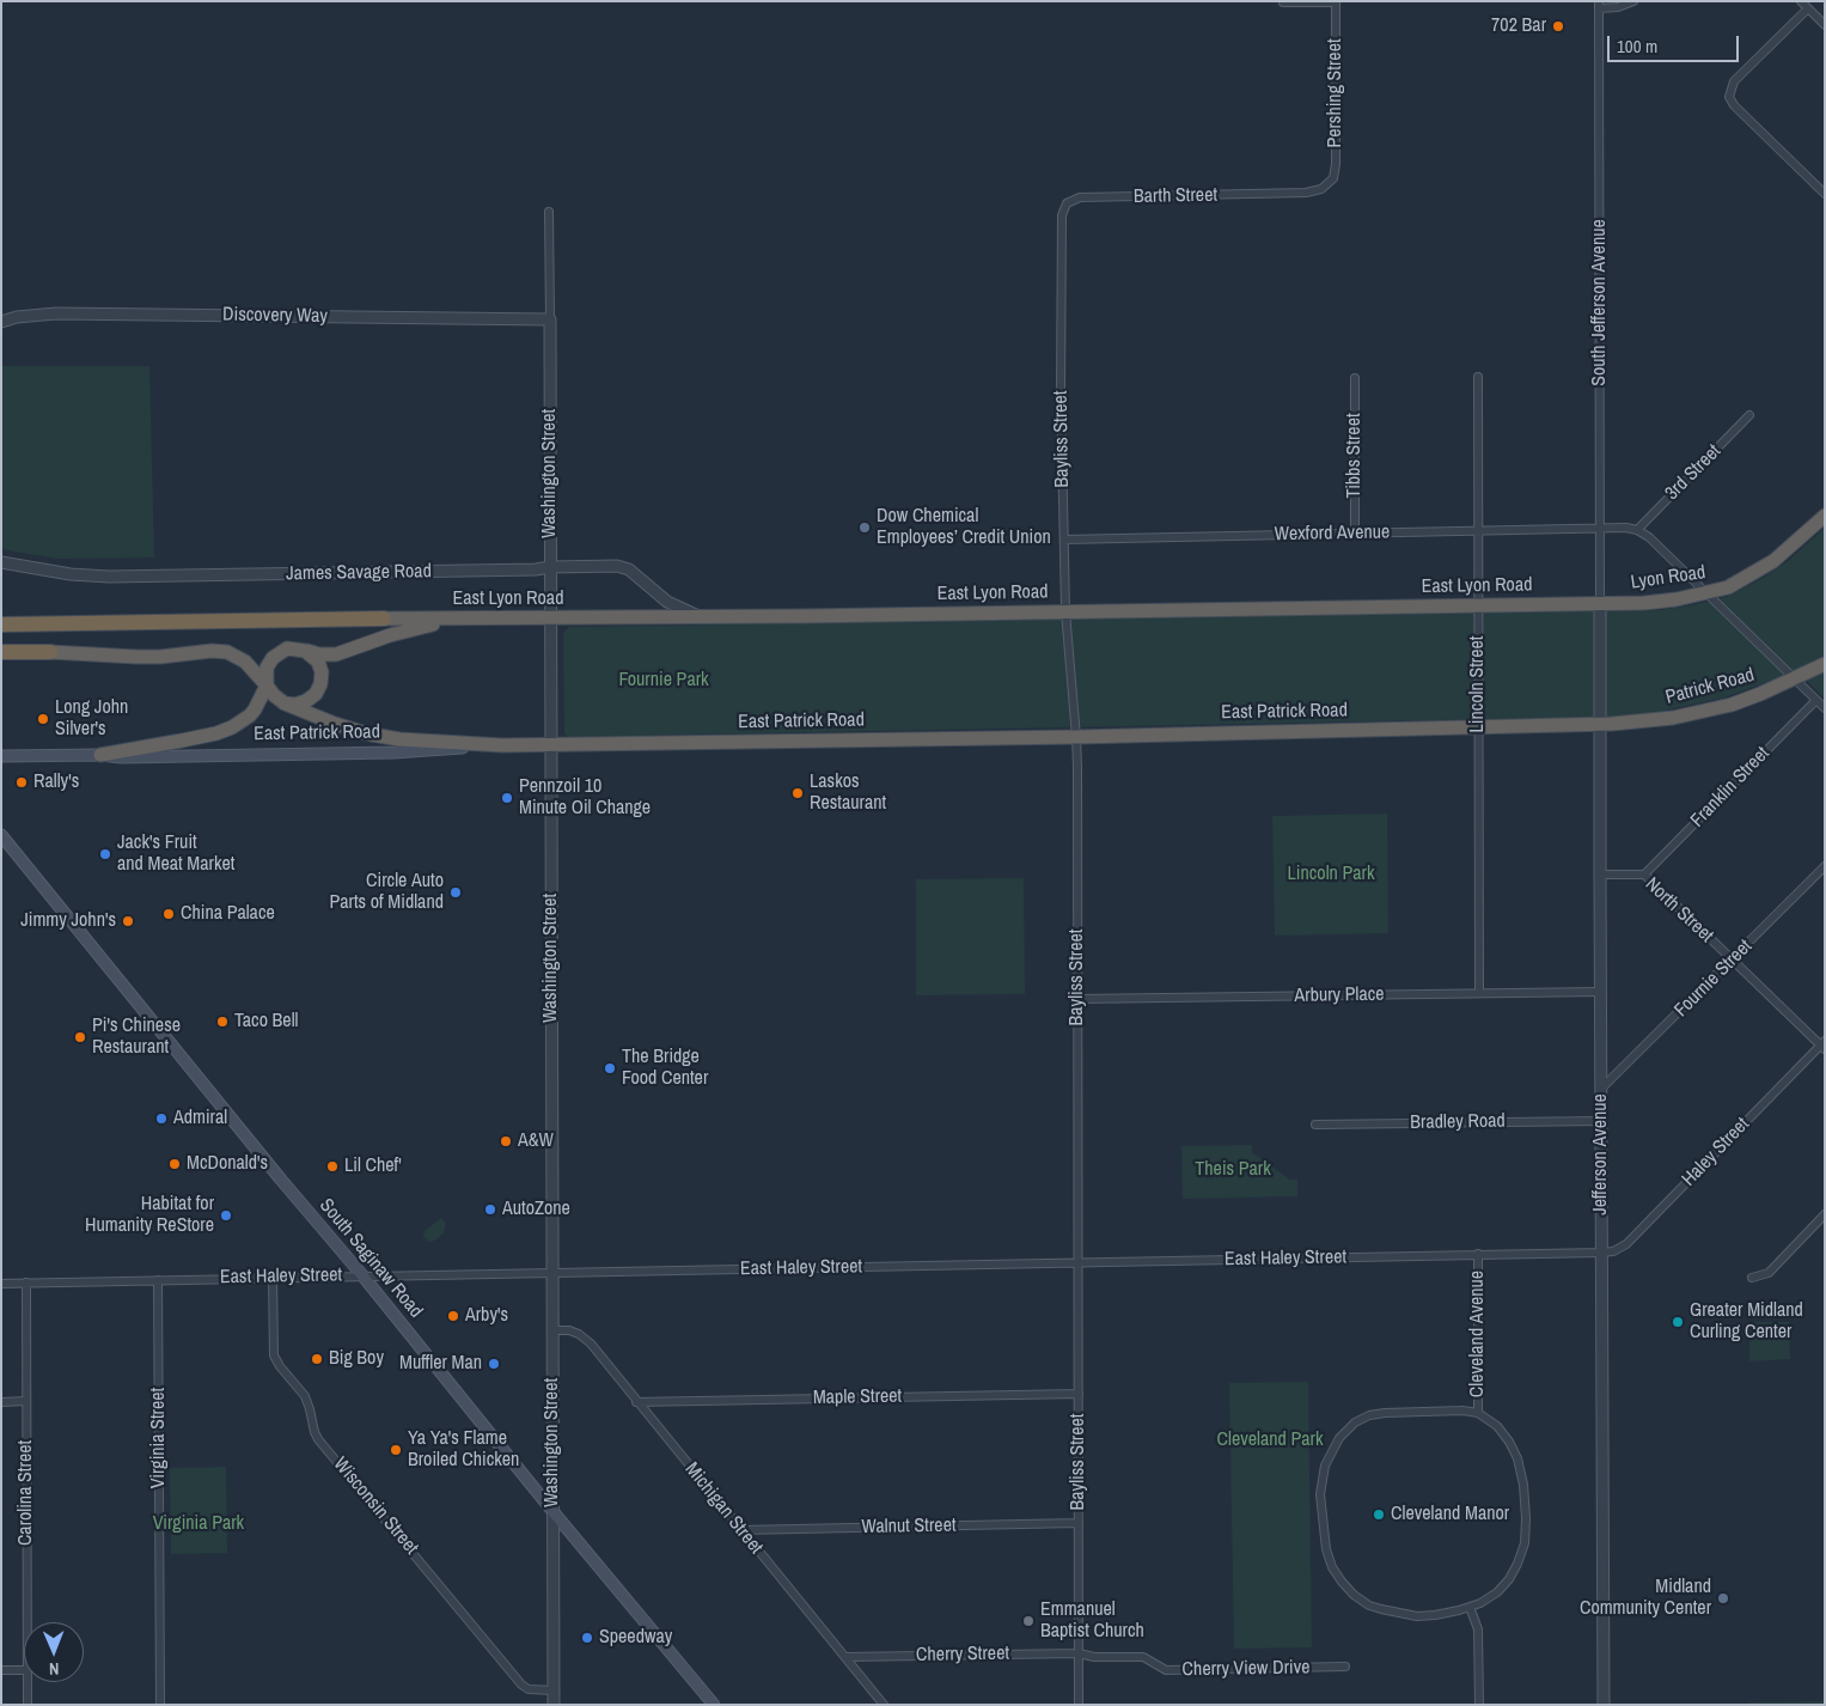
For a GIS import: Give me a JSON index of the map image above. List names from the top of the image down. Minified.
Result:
{"streets":{"highway":["Lyon Road","East Lyon Road","Patrick Road","East Patrick Road"],"main road":["South Saginaw Road"],"street":["Pershing Street","Barth Street","South Jefferson Avenue","Discovery Way","Bayliss Street","Tibbs Street","3rd Street","Washington Street","Wexford Avenue","James Savage Road","Lincoln Street","Franklin Street","North Street","Fournie Street","Arbury Place","Bradley Road","Haley Street","Jefferson Avenue","East Haley Street","Cleveland Avenue","Maple Street","Virginia Street","Carolina Street","Wisconsin Street","Michigan Street","Walnut Street","Cherry Street","Cherry View Drive"]},"crossings":[["Pershing Street","Barth Street"],["Barth Street","Bayliss Street"],["South Jefferson Avenue","Wexford Avenue"],["South Jefferson Avenue","Lyon Road"],["South Jefferson Avenue","East Lyon Road"],["South Jefferson Avenue","Jefferson Avenue"],["Discovery Way","Washington Street"],["Bayliss Street","Wexford Avenue"],["Bayliss Street","East Lyon Road"],["Bayliss Street","East Patrick Road"],["Bayliss Street","Arbury Place"],["Bayliss Street","East Haley Street"],["Bayliss Street","Maple Street"],["Bayliss Street","Walnut Street"],["Bayliss Street","Cherry Street"],["Bayliss Street","Cherry View Drive"],["Tibbs Street","Wexford Avenue"],["3rd Street","Wexford Avenue"],["Washington Street","James Savage Road"],["Washington Street","East Lyon Road"],["Washington Street","East Patrick Road"],["Washington Street","South Saginaw Road"],["Washington Street","East Haley Street"],["Washington Street","Wisconsin Street"],["Washington Street","Michigan Street"],["Wexford Avenue","Lincoln Street"],["James Savage Road","East Lyon Road"],["Lyon Road","East Lyon Road"],["Lyon Road","Jefferson Avenue"],["East Lyon Road","Lincoln Street"],["East Lyon Road","Jefferson Avenue"],["Lincoln Street","East Patrick Road"],["Lincoln Street","Arbury Place"],["Patrick Road","East Patrick Road"],["Patrick Road","Jefferson Avenue"],["East Patrick Road","Jefferson Avenue"],["Franklin Street","North Street"],["North Street","Fournie Street"],["North Street","Haley Street"],["North Street","Jefferson Avenue"],["Fournie Street","Jefferson Avenue"],["Arbury Place","Jefferson Avenue"],["Bradley Road","Jefferson Avenue"],["Haley Street","Jefferson Avenue"],["Haley Street","East Haley Street"],["Jefferson Avenue","East Haley Street"],["South Saginaw Road","East Haley Street"],["East Haley Street","Cleveland Avenue"],["East Haley Street","Virginia Street"],["East Haley Street","Carolina Street"],["East Haley Street","Wisconsin Street"],["Maple Street","Michigan Street"],["Michigan Street","Walnut Street"],["Michigan Street","Cherry Street"],["Cherry Street","Cherry View Drive"]],"parks":["Fournie Park","Lincoln Park","Theis Park","Cleveland Park","Virginia Park"],"places":["702 Bar","Dow Chemical Employees’ Credit Union","Long John Silver's","Rally's","Laskos Restaurant","Pennzoil 10 Minute Oil Change","Jack's Fruit and Meat Market","Circle Auto Parts of Midland","China Palace","Jimmy John's","Taco Bell","Pi's Chinese Restaurant","The Bridge Food Center","Admiral","A&W","McDonald's","Lil Chef'","AutoZone","Habitat for Humanity ReStore","Arby's","Greater Midland Curling Center","Big Boy","Muffler Man","Ya Ya's Flame Broiled Chicken","Cleveland Manor","Midland Community Center","Emmanuel Baptist Church","Speedway"],"scale_bar":"100 m","north":"bottom"}
